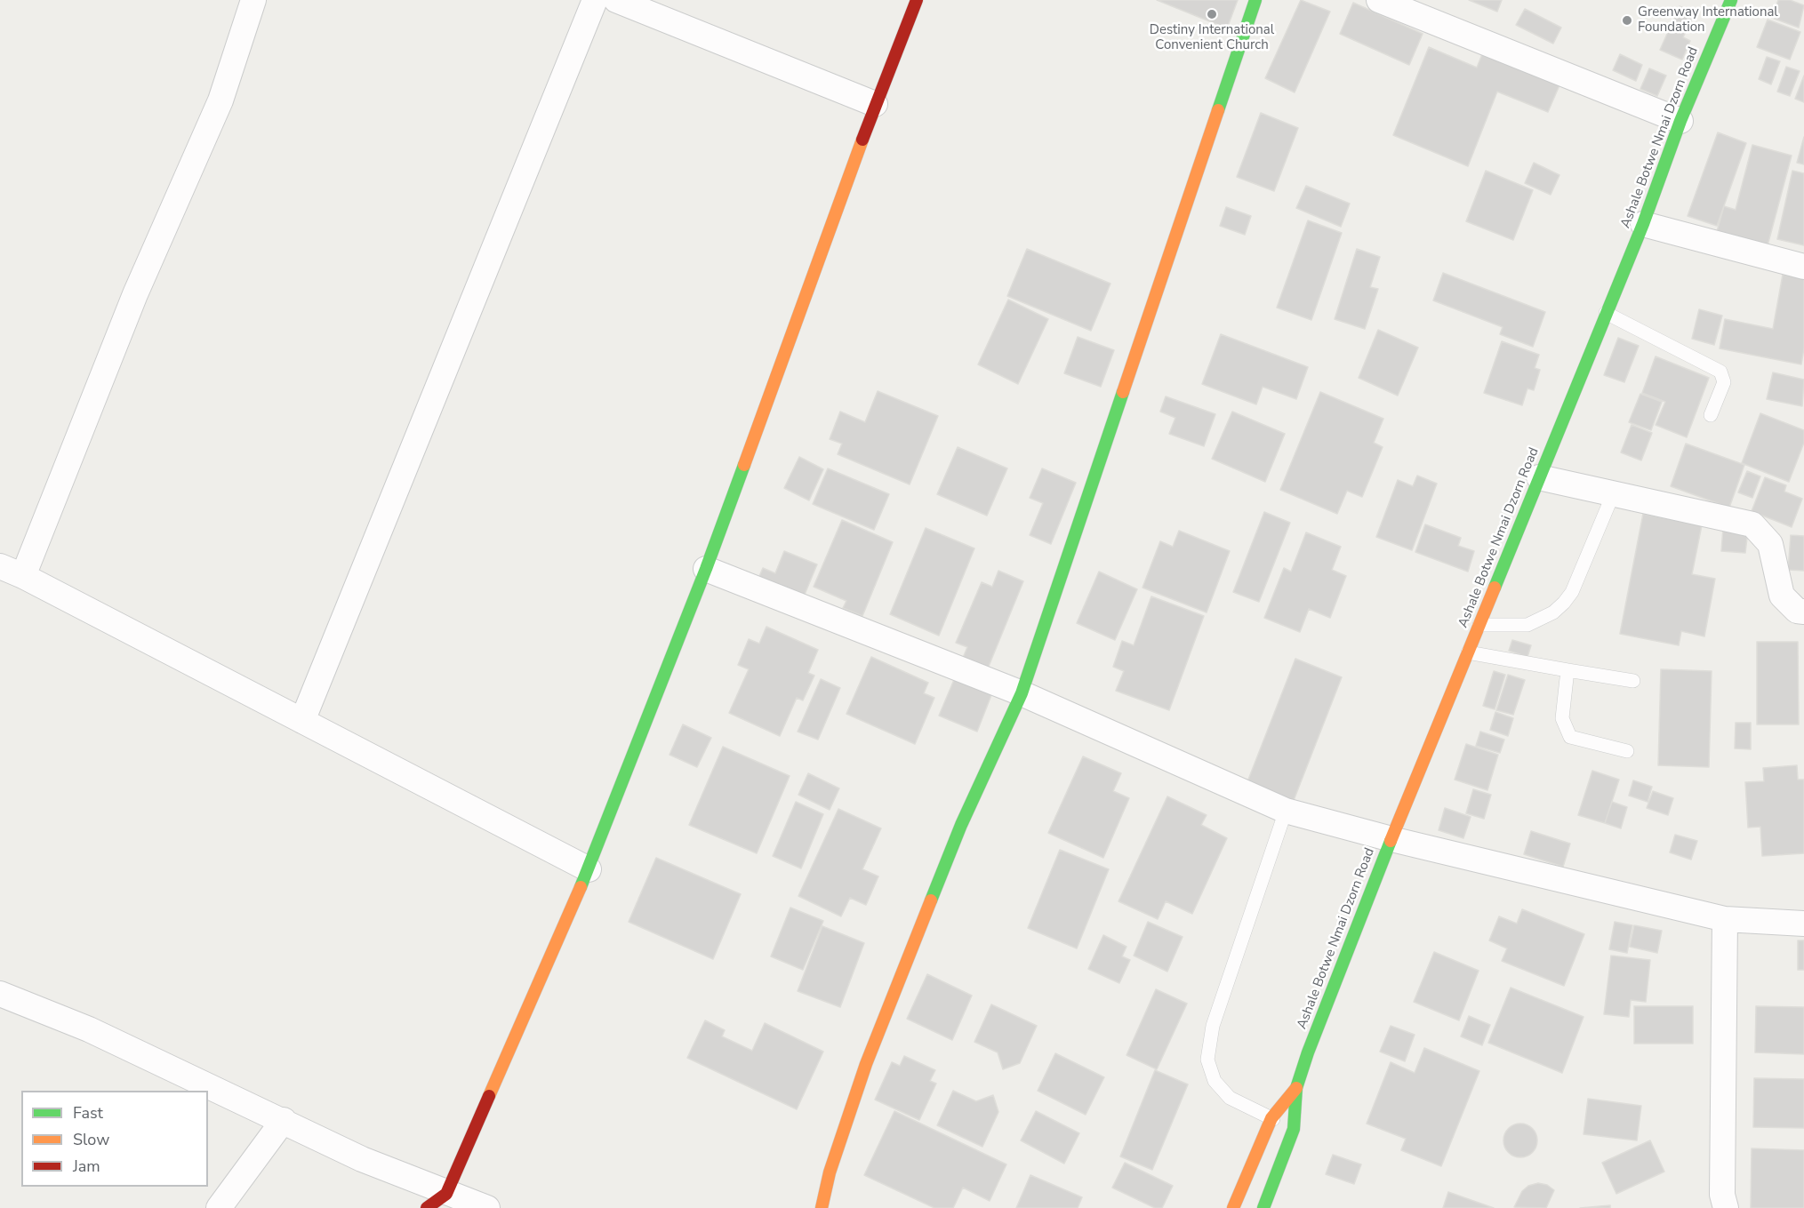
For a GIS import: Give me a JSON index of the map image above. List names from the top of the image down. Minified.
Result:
{"streets":{"street":["Ashale Botwe Nmai Dzorn Road"]},"places":["Destiny International Convenient Church","Greenway International Foundation"],"legend":["Fast","Slow","Jam"]}
